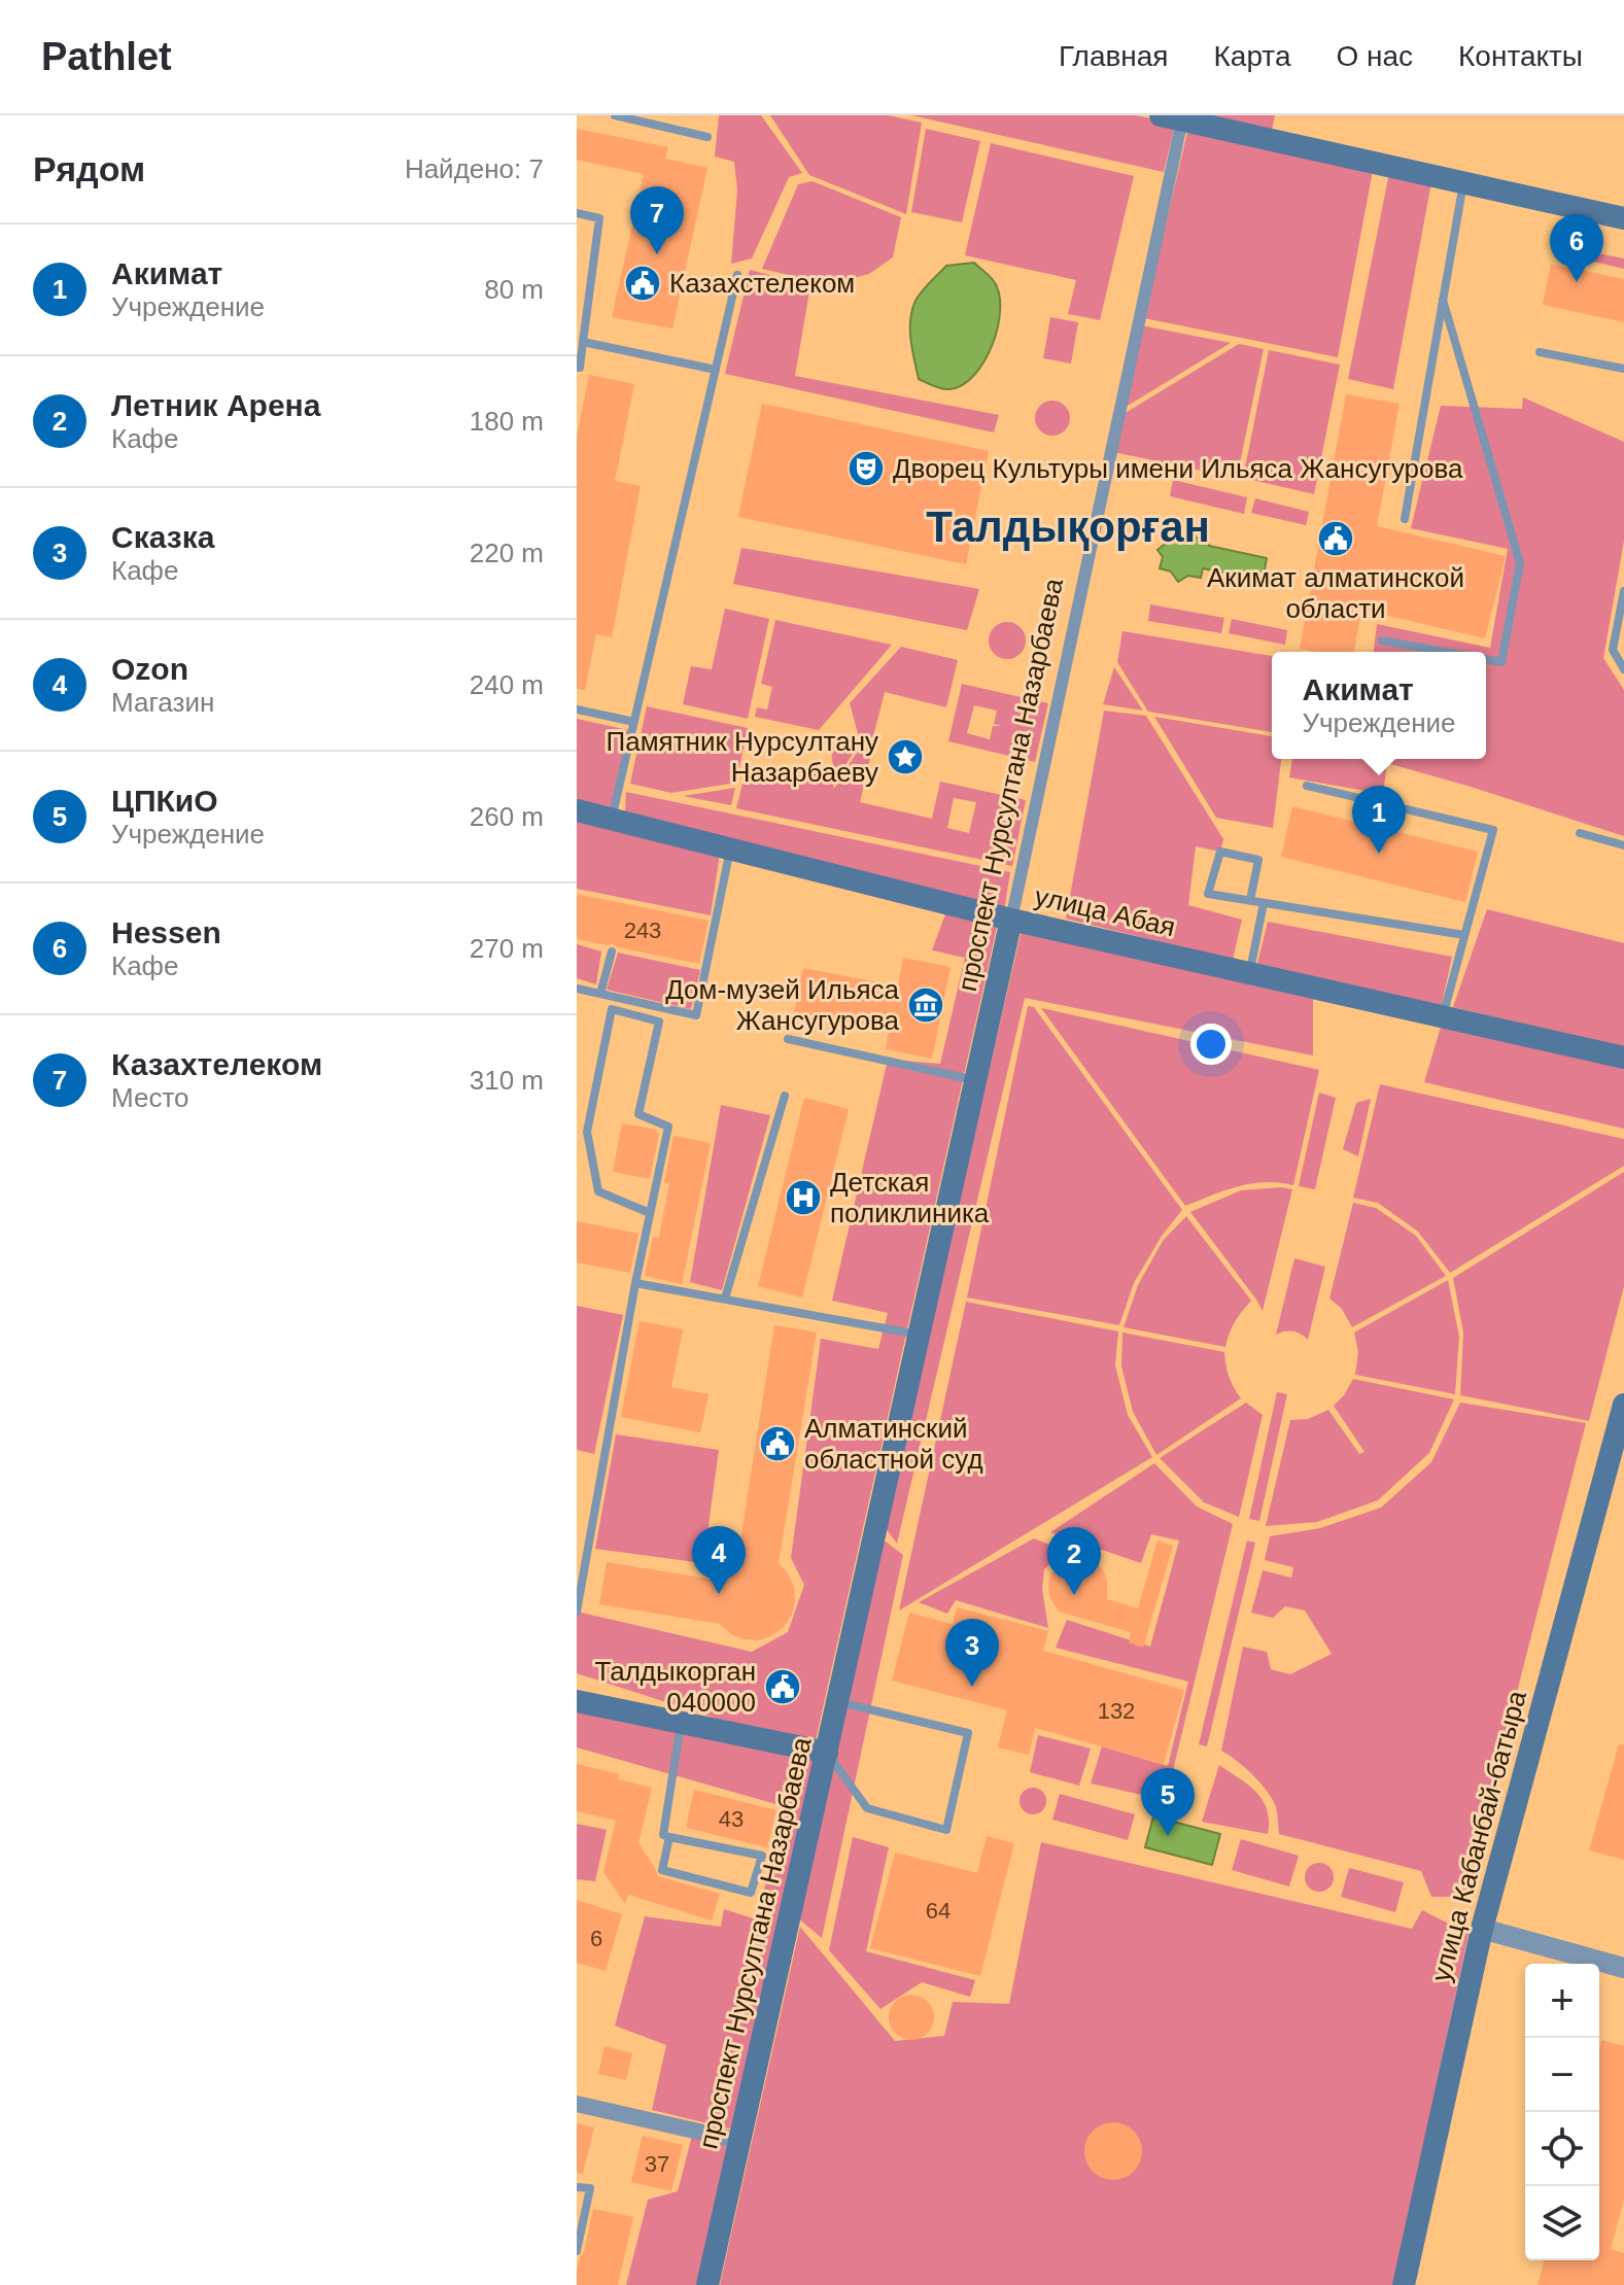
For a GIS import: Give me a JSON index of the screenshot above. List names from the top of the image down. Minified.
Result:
{"streets":{"main road":["проспект Нурсултана Назарбаева","улица Абая","улица Кабанбай-батыра"]},"crossings":[["проспект Нурсултана Назарбаева","улица Абая"]],"districts":["Талдықорған"],"places":{"public building":["Казахстелеком","Акимат алматинской области","Алматинский областной суд","Талдыкорган 040000"],"theatre":["Дворец Культуры имени Ильяса Жансугурова"],"place":["Памятник Нурсултану Назарбаеву"],"museum":["Дом-музей Ильяса Жансугурова"],"hospital":["Детская поликлиника"]},"house_numbers":["243","132","43","64","6","37"],"page":{"header":"Pathlet","nav":["Главная","Карта","О нас","Контакты"],"heading":["Рядом","Найдено: 7"],"pins":["7","6","1","4","2","3","5"],"list":[{"mark":"1","name":"Акимат","note":"Учреждение","value":"80 m"},{"mark":"2","name":"Летник Арена","note":"Кафе","value":"180 m"},{"mark":"3","name":"Сказка","note":"Кафе","value":"220 m"},{"mark":"4","name":"Ozon","note":"Магазин","value":"240 m"},{"mark":"5","name":"ЦПКиО","note":"Учреждение","value":"260 m"},{"mark":"6","name":"Hessen","note":"Кафе","value":"270 m"},{"mark":"7","name":"Казахтелеком","note":"Место","value":"310 m"}],"popup":["Акимат","Учреждение"],"map_buttons":["+","−"]}}
